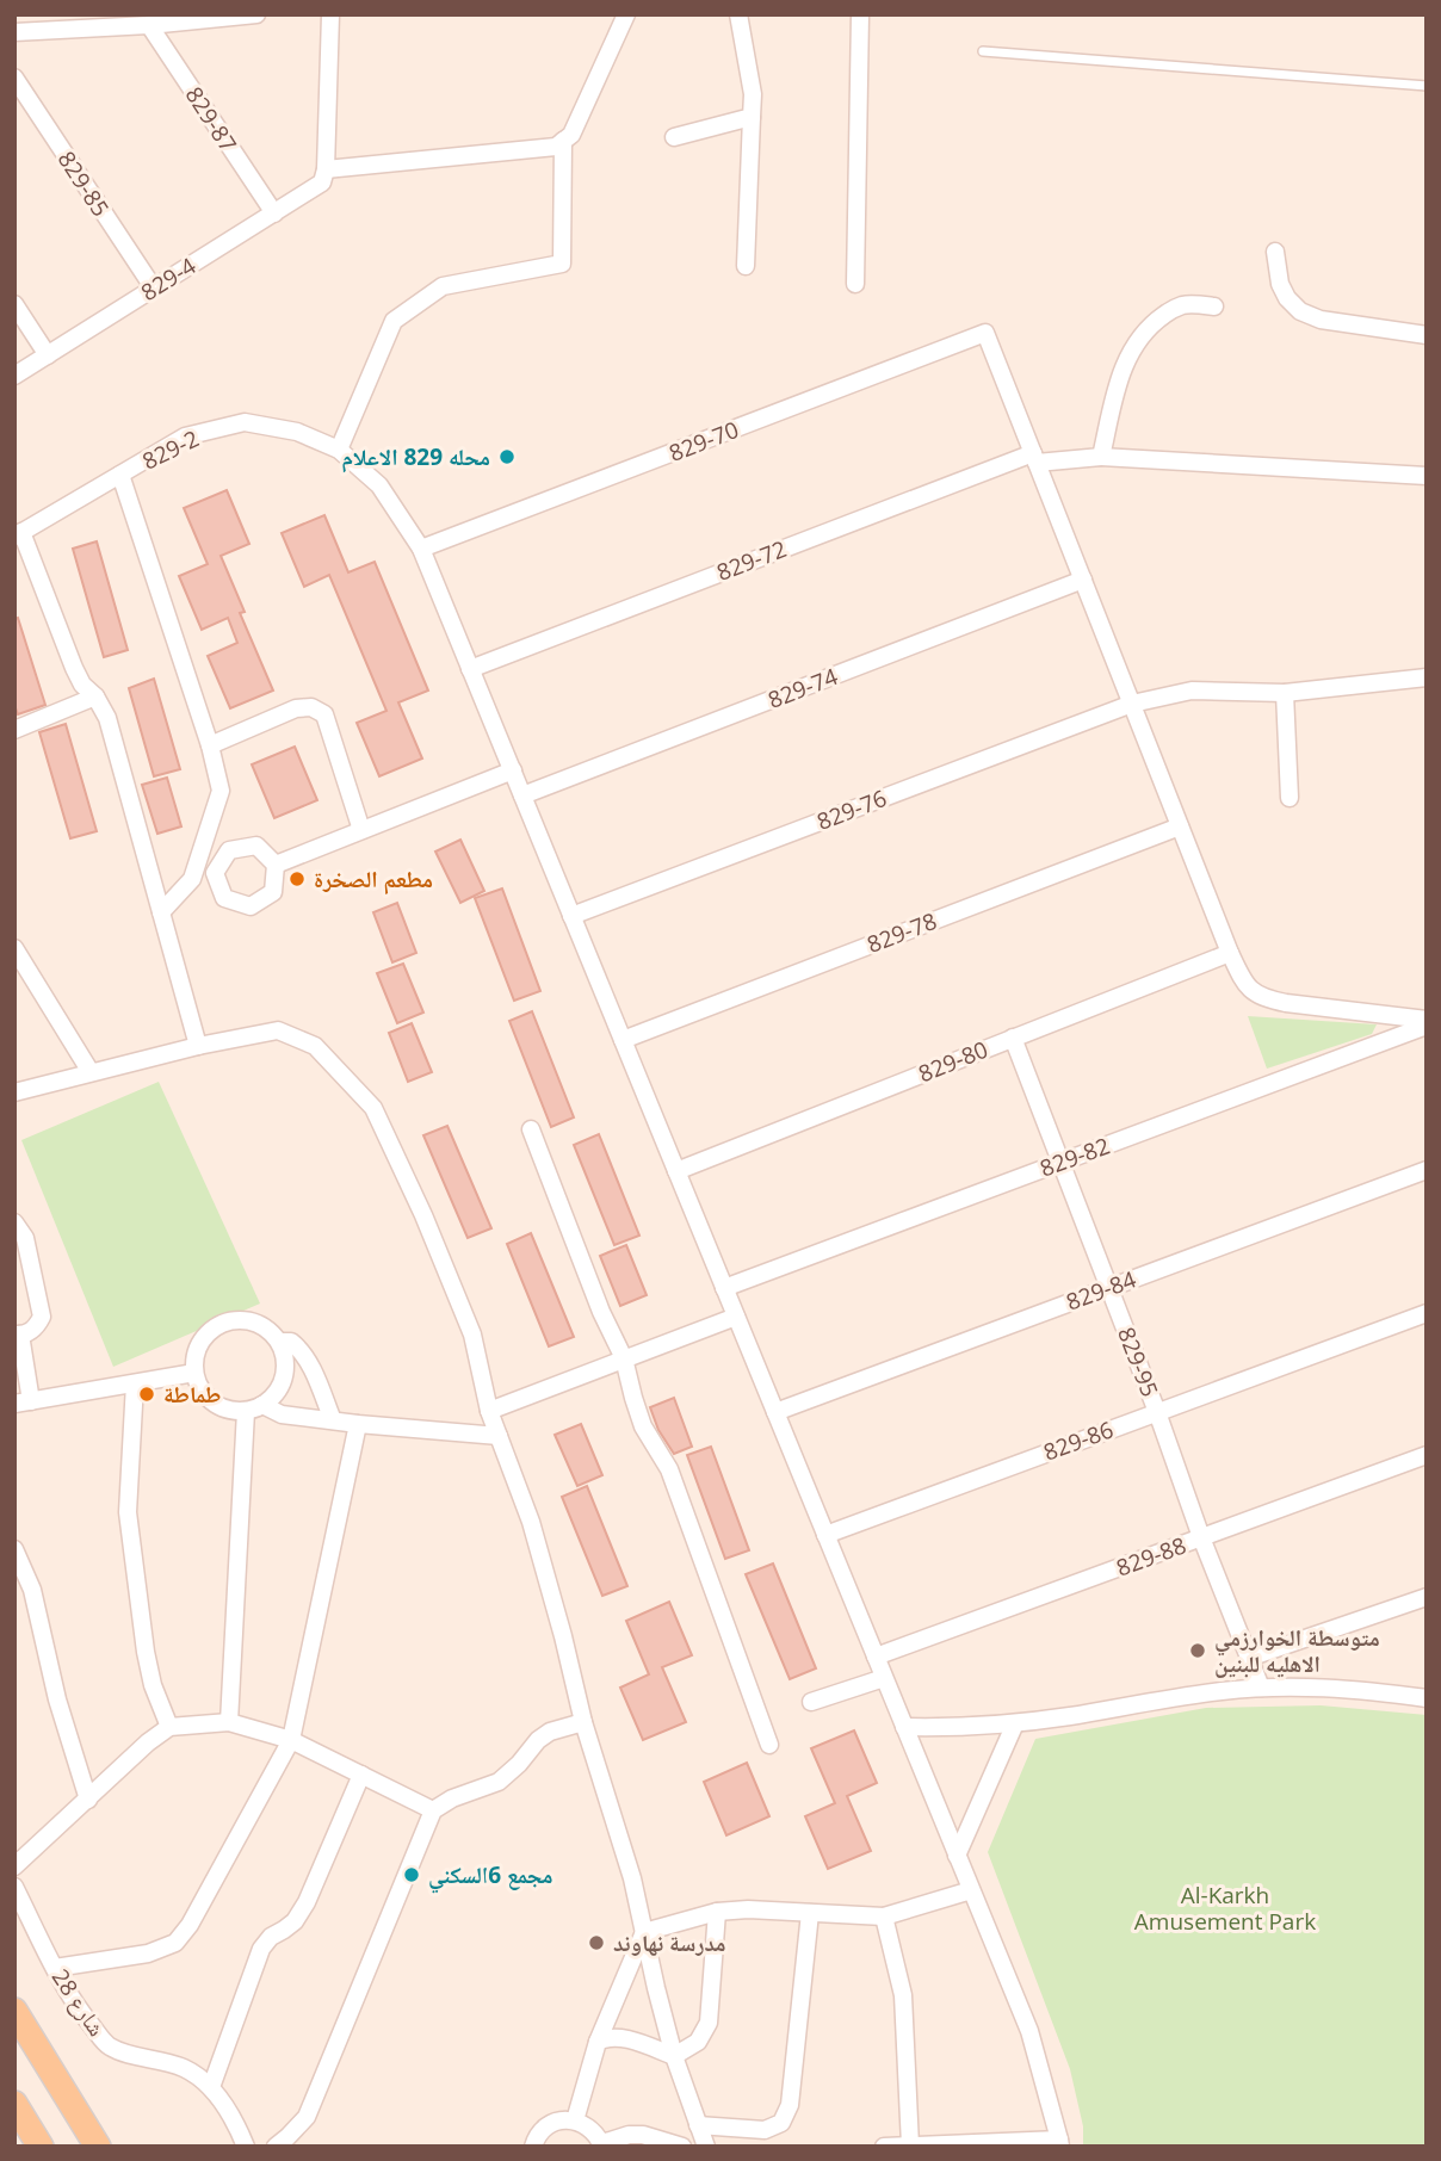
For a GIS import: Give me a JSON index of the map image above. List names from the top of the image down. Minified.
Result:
{"streets":{"street":["829-87","829-85","829-4","829-70","829-2","829-72","829-74","829-76","829-78","829-80","829-82","829-84","829-95","829-86","829-88","شارع 28"]},"crossings":[["829-87","829-4"],["829-85","829-4"],["829-70","829-2"],["829-70","829-72"],["829-2","829-72"],["829-2","829-74"],["829-2","829-76"],["829-2","829-78"],["829-2","829-80"],["829-2","829-82"],["829-2","829-84"],["829-2","829-86"],["829-2","829-88"],["829-80","829-95"],["829-82","829-95"],["829-84","829-95"],["829-95","829-86"],["829-95","829-88"]],"parks":["Al-Karkh Amusement Park"],"places":["محله 829 الاعلام","مطعم الصخرة","طماطة","متوسطة الخوارزمي الاهليه للبنين","مجمع 6السكني","مدرسة نهاوند"]}
